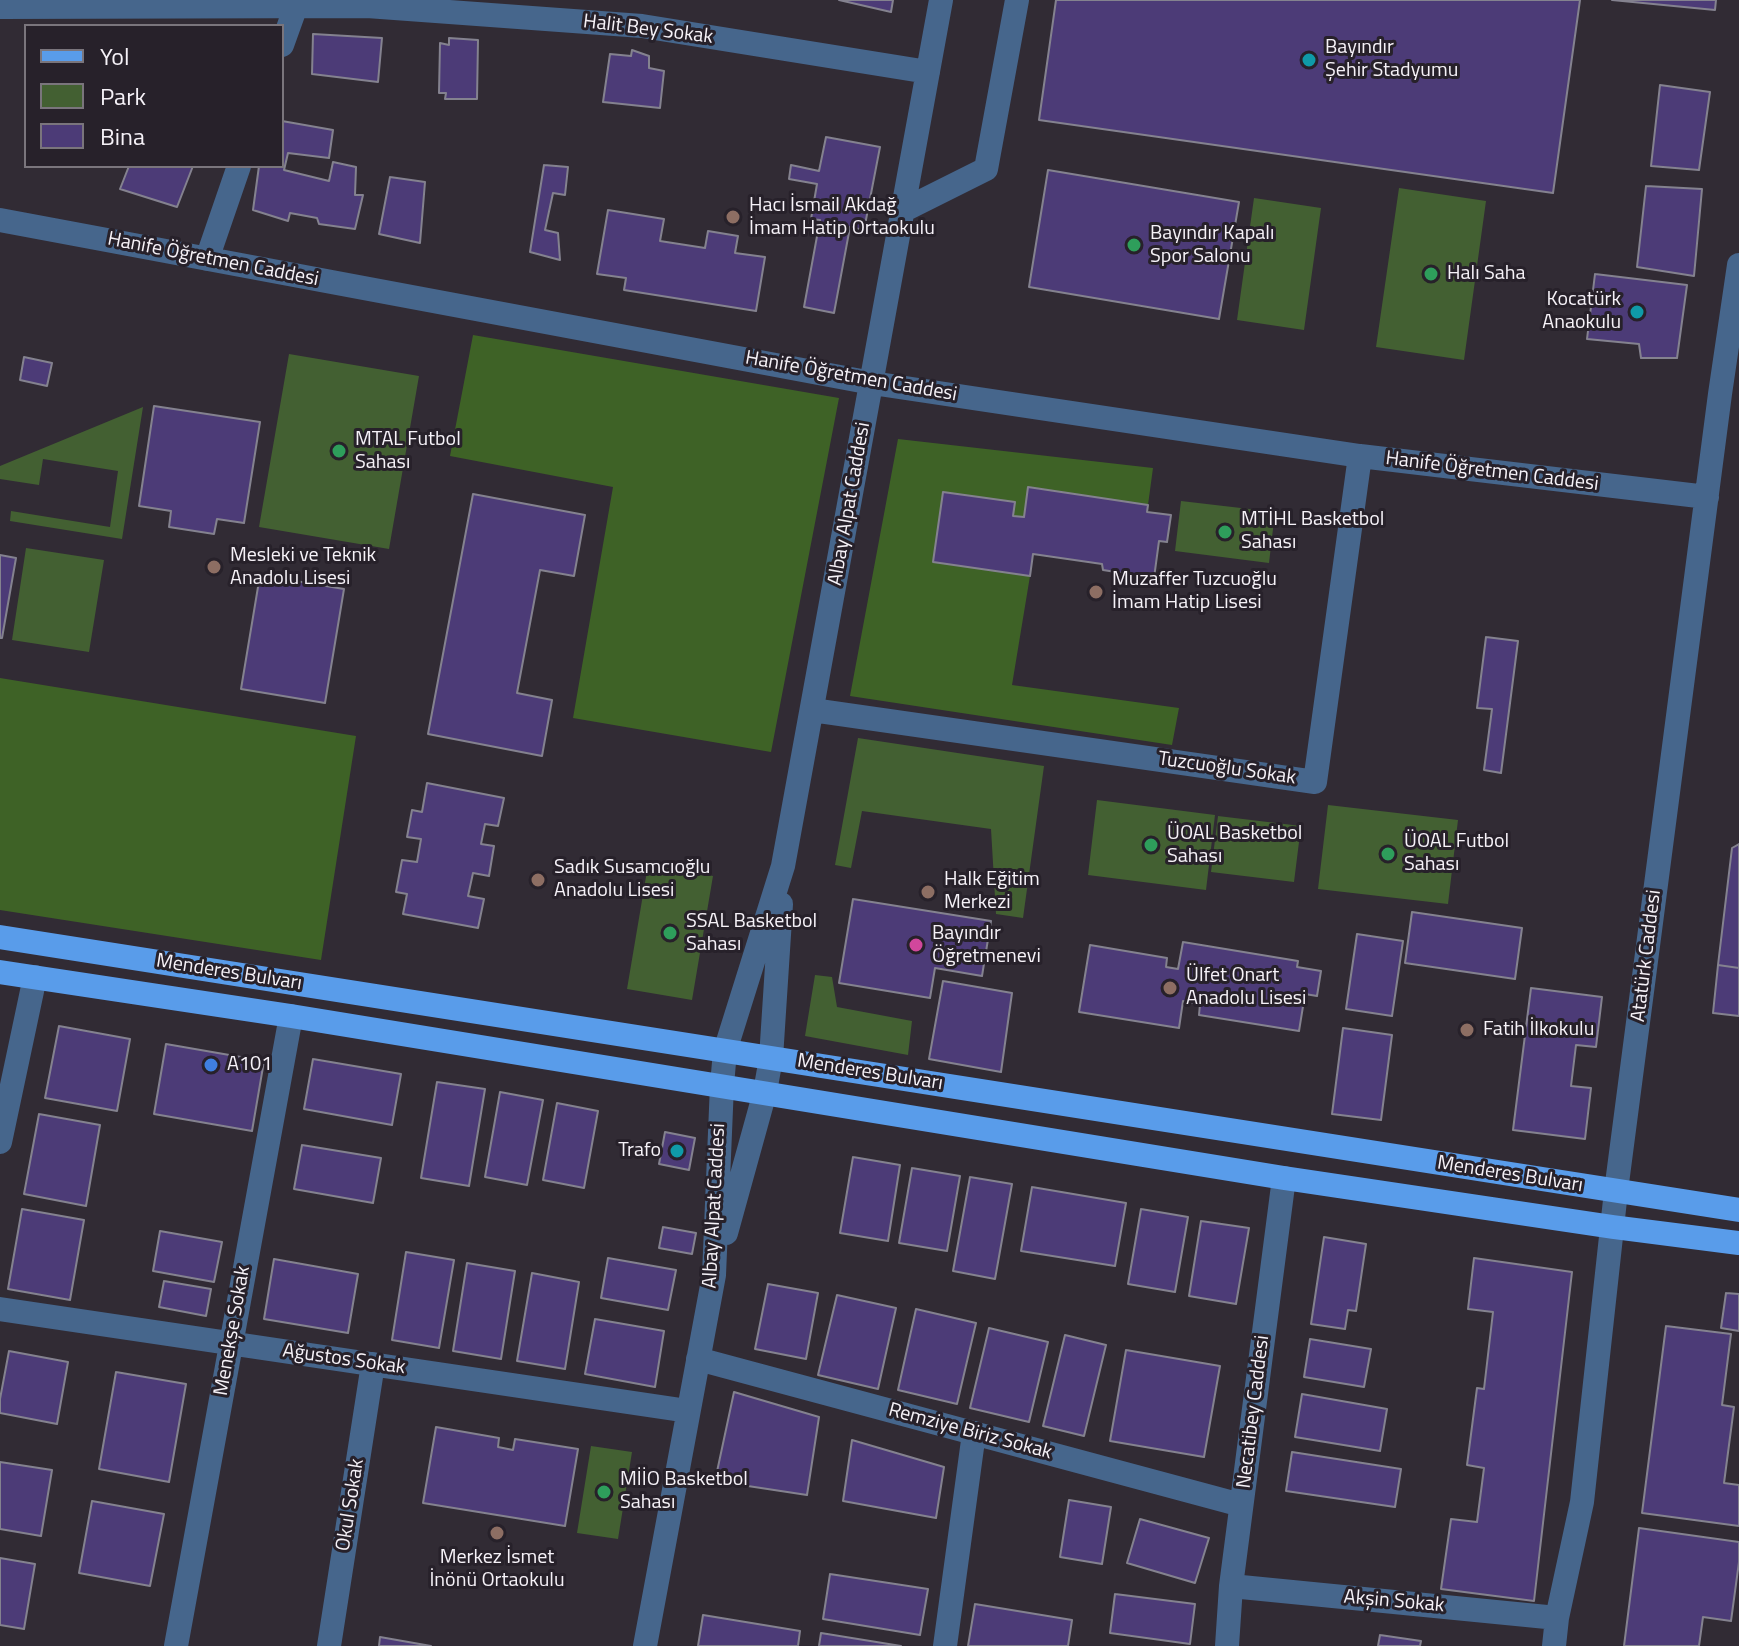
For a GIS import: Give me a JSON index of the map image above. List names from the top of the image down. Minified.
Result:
{"streets":{"main road":["Menderes Bulvarı"],"street":["Halit Bey Sokak","Hanife Öğretmen Caddesi","Albay Alpat Caddesi","Tuzcuoğlu Sokak","Atatürk Caddesi","Menekşe Sokak","Ağustos Sokak","Necatibey Caddesi","Remziye Biriz Sokak","Okul Sokak","Akşin Sokak"]},"crossings":[["Halit Bey Sokak","Albay Alpat Caddesi"],["Hanife Öğretmen Caddesi","Albay Alpat Caddesi"],["Hanife Öğretmen Caddesi","Tuzcuoğlu Sokak"],["Hanife Öğretmen Caddesi","Atatürk Caddesi"],["Albay Alpat Caddesi","Tuzcuoğlu Sokak"],["Albay Alpat Caddesi","Menderes Bulvarı"],["Albay Alpat Caddesi","Ağustos Sokak"],["Albay Alpat Caddesi","Remziye Biriz Sokak"],["Atatürk Caddesi","Menderes Bulvarı"],["Atatürk Caddesi","Akşin Sokak"],["Menderes Bulvarı","Menekşe Sokak"],["Menderes Bulvarı","Necatibey Caddesi"],["Menekşe Sokak","Ağustos Sokak"],["Ağustos Sokak","Okul Sokak"],["Necatibey Caddesi","Remziye Biriz Sokak"],["Necatibey Caddesi","Akşin Sokak"]],"places":["Bayındır Şehir Stadyumu","Hacı İsmail Akdağ İmam Hatip Ortaokulu","Bayındır Kapalı Spor Salonu","Halı Saha","Kocatürk Anaokulu","MTAL Futbol Sahası","MTİHL Basketbol Sahası","Mesleki ve Teknik Anadolu Lisesi","Muzaffer Tuzcuoğlu İmam Hatip Lisesi","ÜOAL Basketbol Sahası","ÜOAL Futbol Sahası","Sadık Susamcıoğlu Anadolu Lisesi","Halk Eğitim Merkezi","SSAL Basketbol Sahası","Bayındır Öğretmenevi","Ülfet Onart Anadolu Lisesi","Fatih İlkokulu","A101","Trafo","MİİO Basketbol Sahası","Merkez İsmet İnönü Ortaokulu"],"legend":["Yol","Park","Bina"]}
